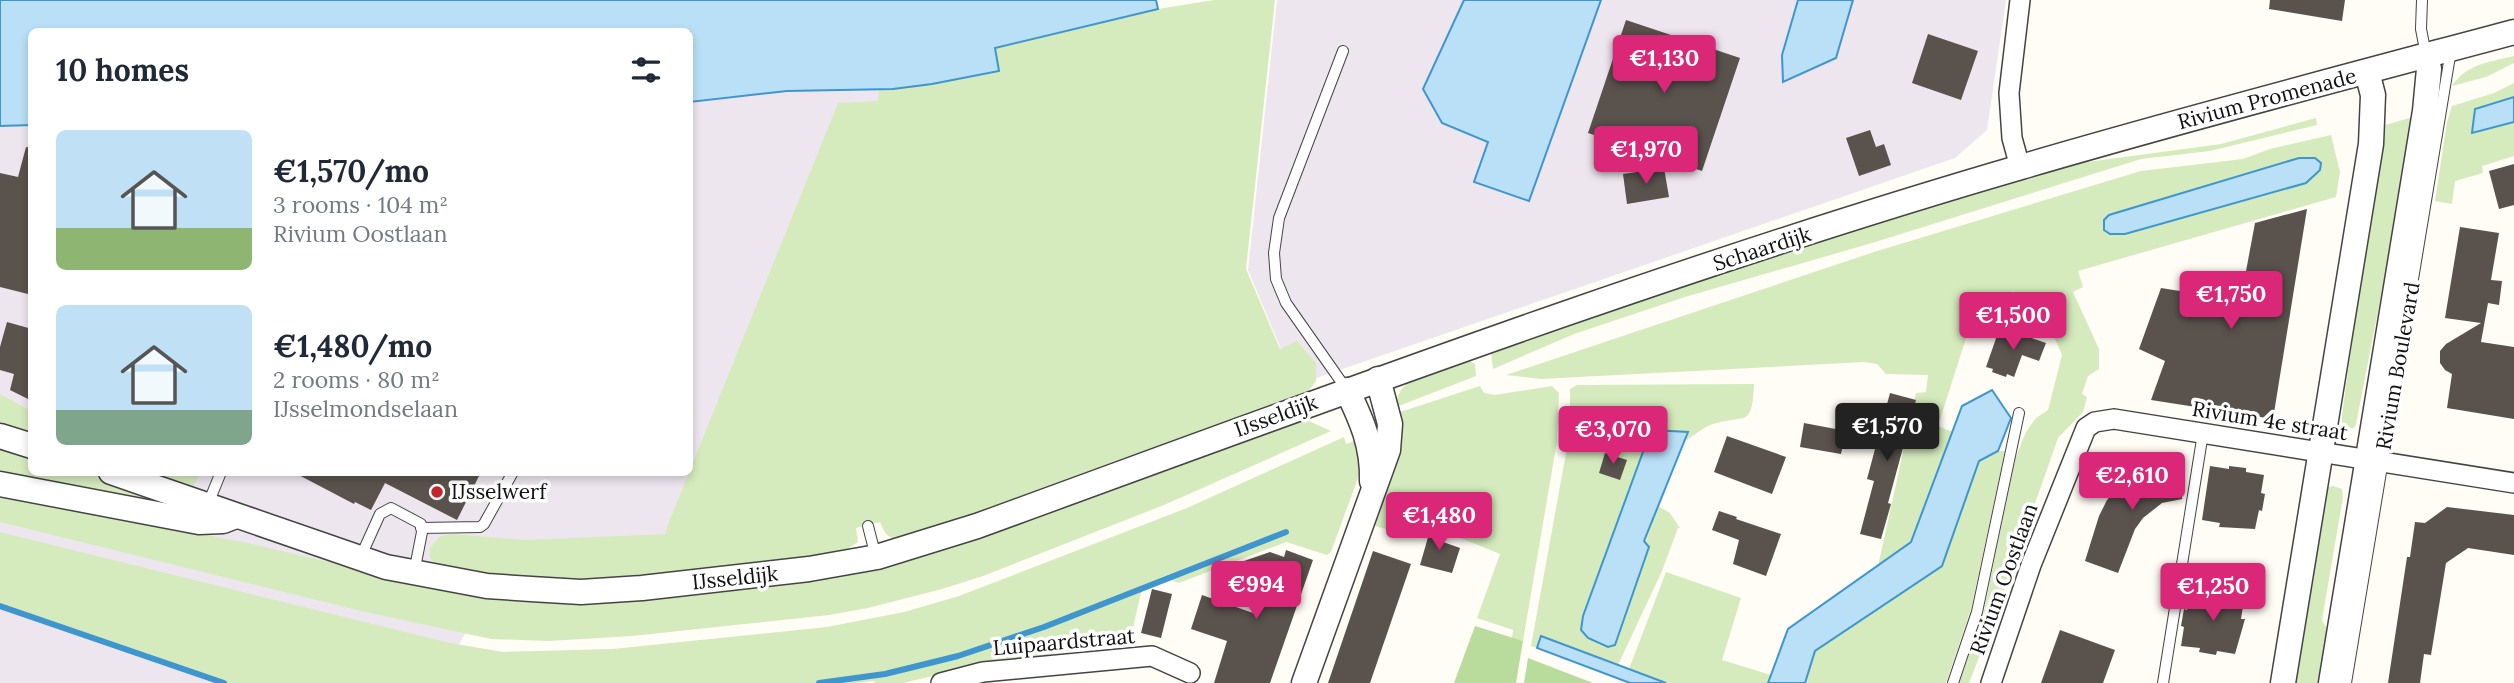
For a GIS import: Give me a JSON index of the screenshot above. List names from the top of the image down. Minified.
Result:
{"streets":{"street":["Rivium Promenade","Schaardijk","Rivium Boulevard","IJsseldijk","Rivium 4e straat","Rivium Oostlaan","Luipaardstraat"]},"crossings":[["Rivium Promenade","Schaardijk"],["Rivium Promenade","Rivium Boulevard"],["Schaardijk","IJsseldijk"],["Rivium Boulevard","Rivium 4e straat"],["Rivium 4e straat","Rivium Oostlaan"]],"places":["IJsselwerf"],"page":{"heading":"10 homes","price":["€1,130","€1,970","€1,750","€1,500","€1,570","€3,070","€2,610","€1,480","€994","€1,250"],"list":[{"name":"€1,570/mo","note":"3 rooms · 104 m² · Rivium Oostlaan"},{"name":"€1,480/mo","note":"2 rooms · 80 m² · IJsselmondselaan"}]}}
